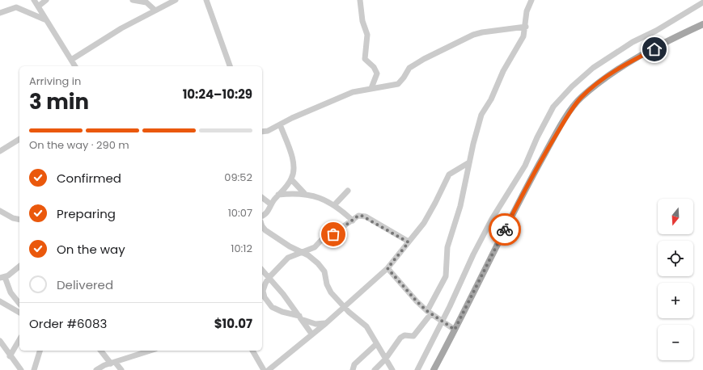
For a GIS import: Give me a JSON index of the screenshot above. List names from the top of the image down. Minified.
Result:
{"north":"bottom","page":{"heading":["3 min","Arriving in","10:24–10:29"],"panel":["Order #6083","$10.07"],"bar":"On the way · 290 m","list":[["Confirmed","09:52"],["Preparing","10:07"],["On the way","10:12"],"Delivered"],"map_buttons":["+","−"]}}
